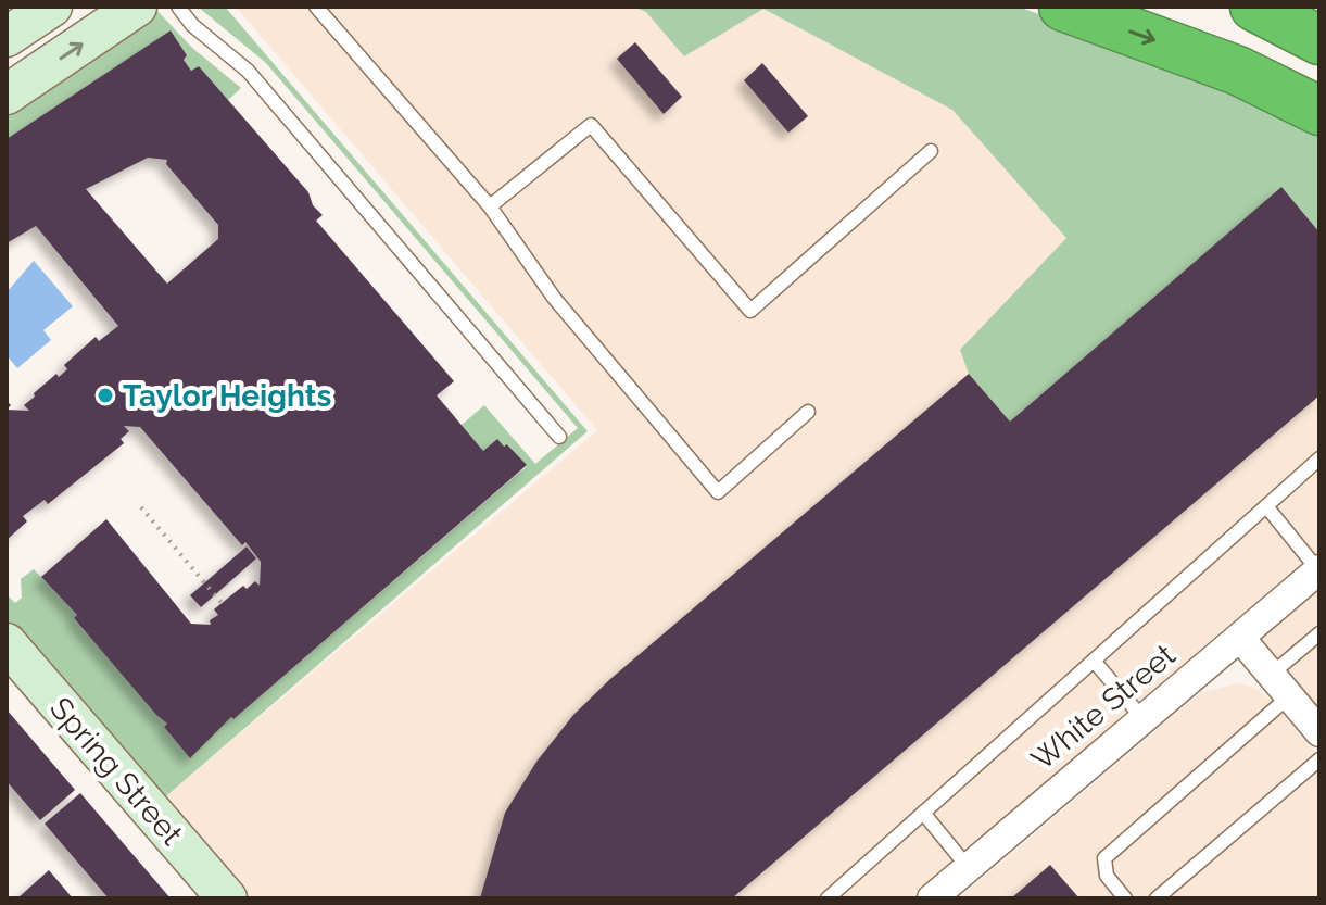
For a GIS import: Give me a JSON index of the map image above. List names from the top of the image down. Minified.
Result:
{"streets":{"street":["White Street","Spring Street"]},"places":["Taylor Heights"]}
